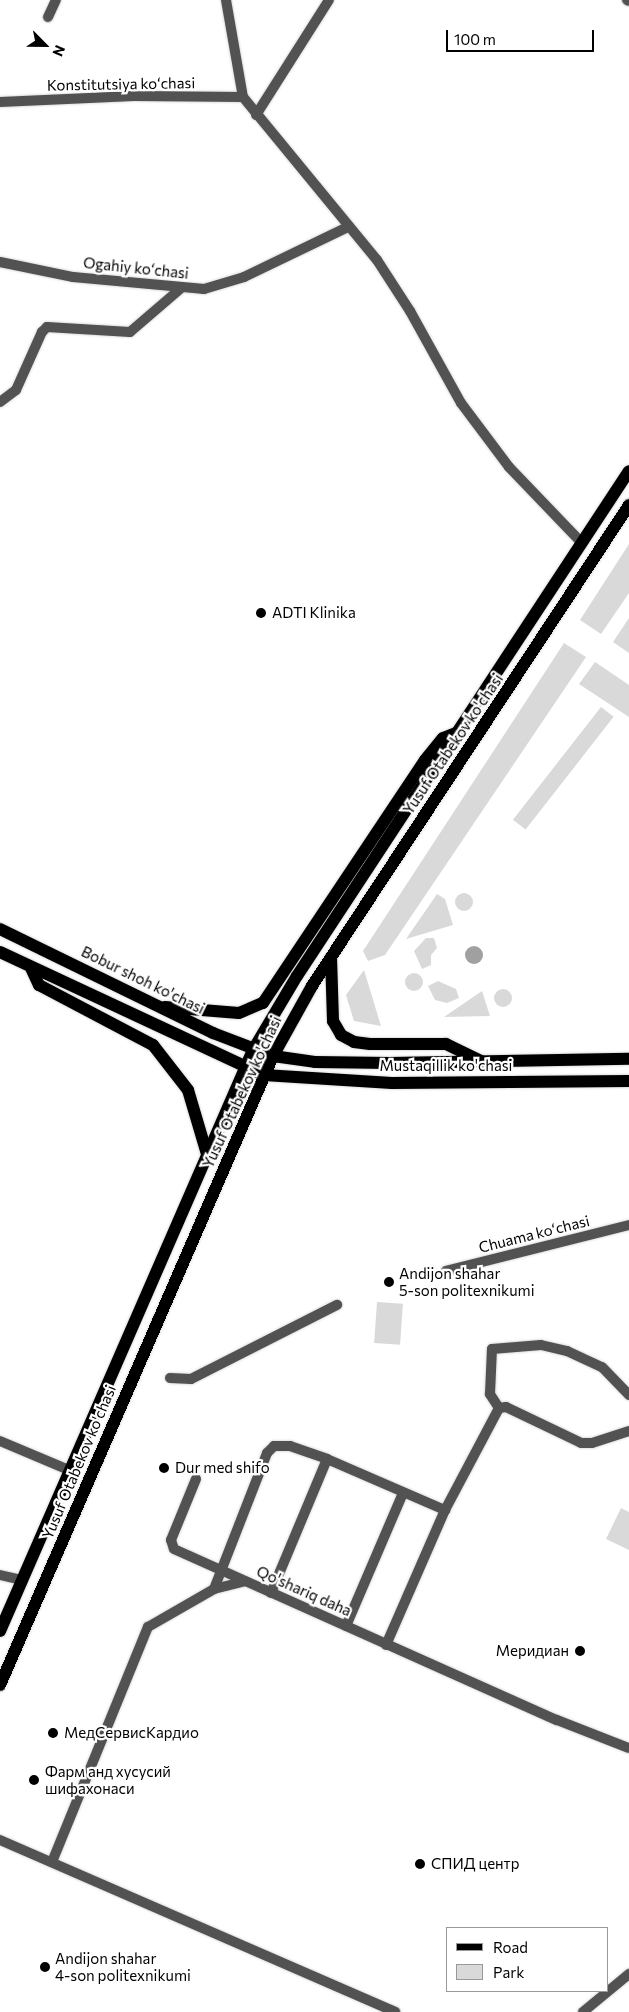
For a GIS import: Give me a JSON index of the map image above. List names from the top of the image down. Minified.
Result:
{"streets":{"main road":["Yusuf Otabekov ko'chasi","Bobur shoh ko'chasi","Mustaqillik ko'chasi"],"street":["Konstitutsiya koʻchasi","Ogahiy koʻchasi","Chuama koʻchasi","Qo'shariq daha"]},"crossings":[["Yusuf Otabekov ko'chasi","Bobur shoh ko'chasi"],["Yusuf Otabekov ko'chasi","Mustaqillik ko'chasi"],["Bobur shoh ko'chasi","Mustaqillik ko'chasi"]],"places":["ADTI Klinika","Andijon shahar 5-son politexnikumi","Dur med shifo","Меридиан","МедСервисКардио","Фарм анд хусусий шифахонаси","СПИД центр","Andijon shahar 4-son politexnikumi"],"legend":["Road","Park"],"scale_bar":"100 m","north":"bottom right"}
